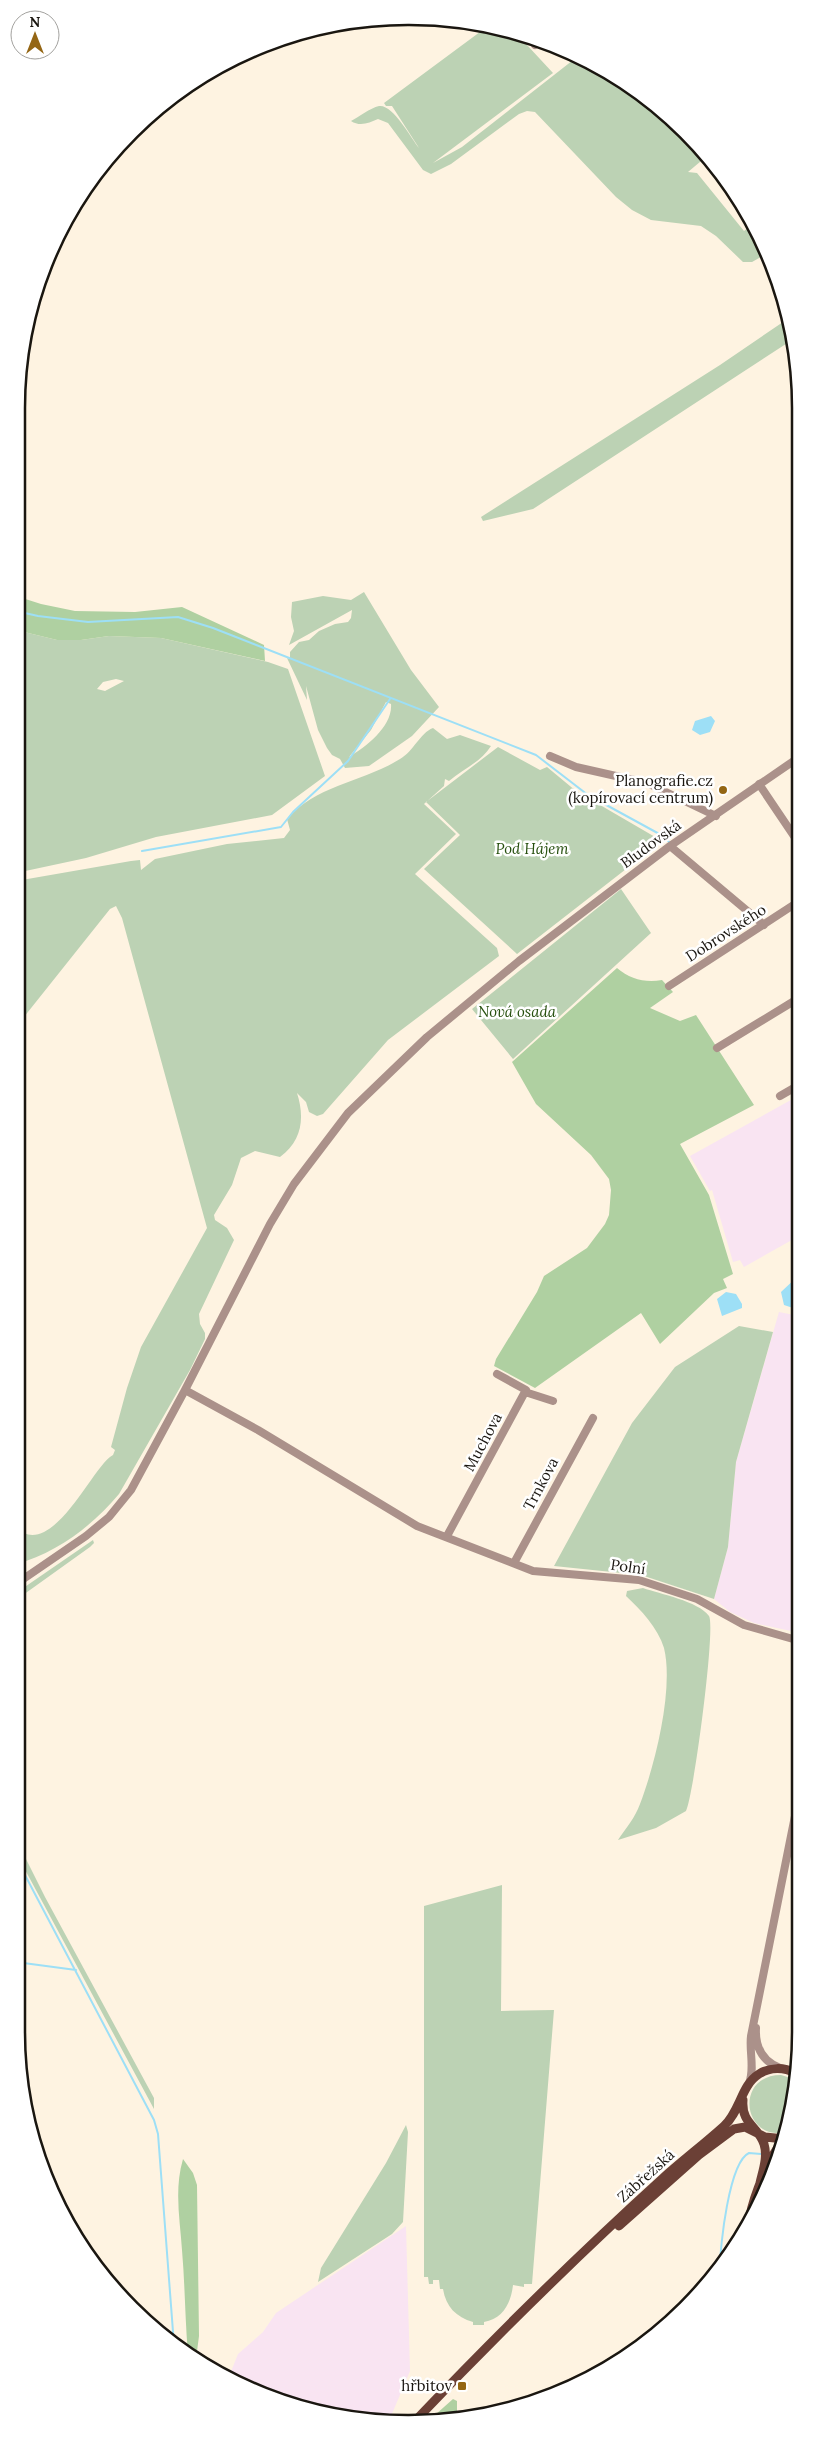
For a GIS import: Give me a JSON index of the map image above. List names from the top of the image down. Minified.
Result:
{"streets":{"main road":["Zábřežská"],"street":["Bludovská","Dobrovského","Muchova","Trnkova","Polní"]},"crossings":[["Bludovská","Polní"],["Muchova","Polní"],["Trnkova","Polní"]],"parks":["Pod Hájem","Nová osada"],"places":{"other":["Planografie.cz (kopírovací centrum)"],"transit":["hřbitov"]},"north":"top"}
